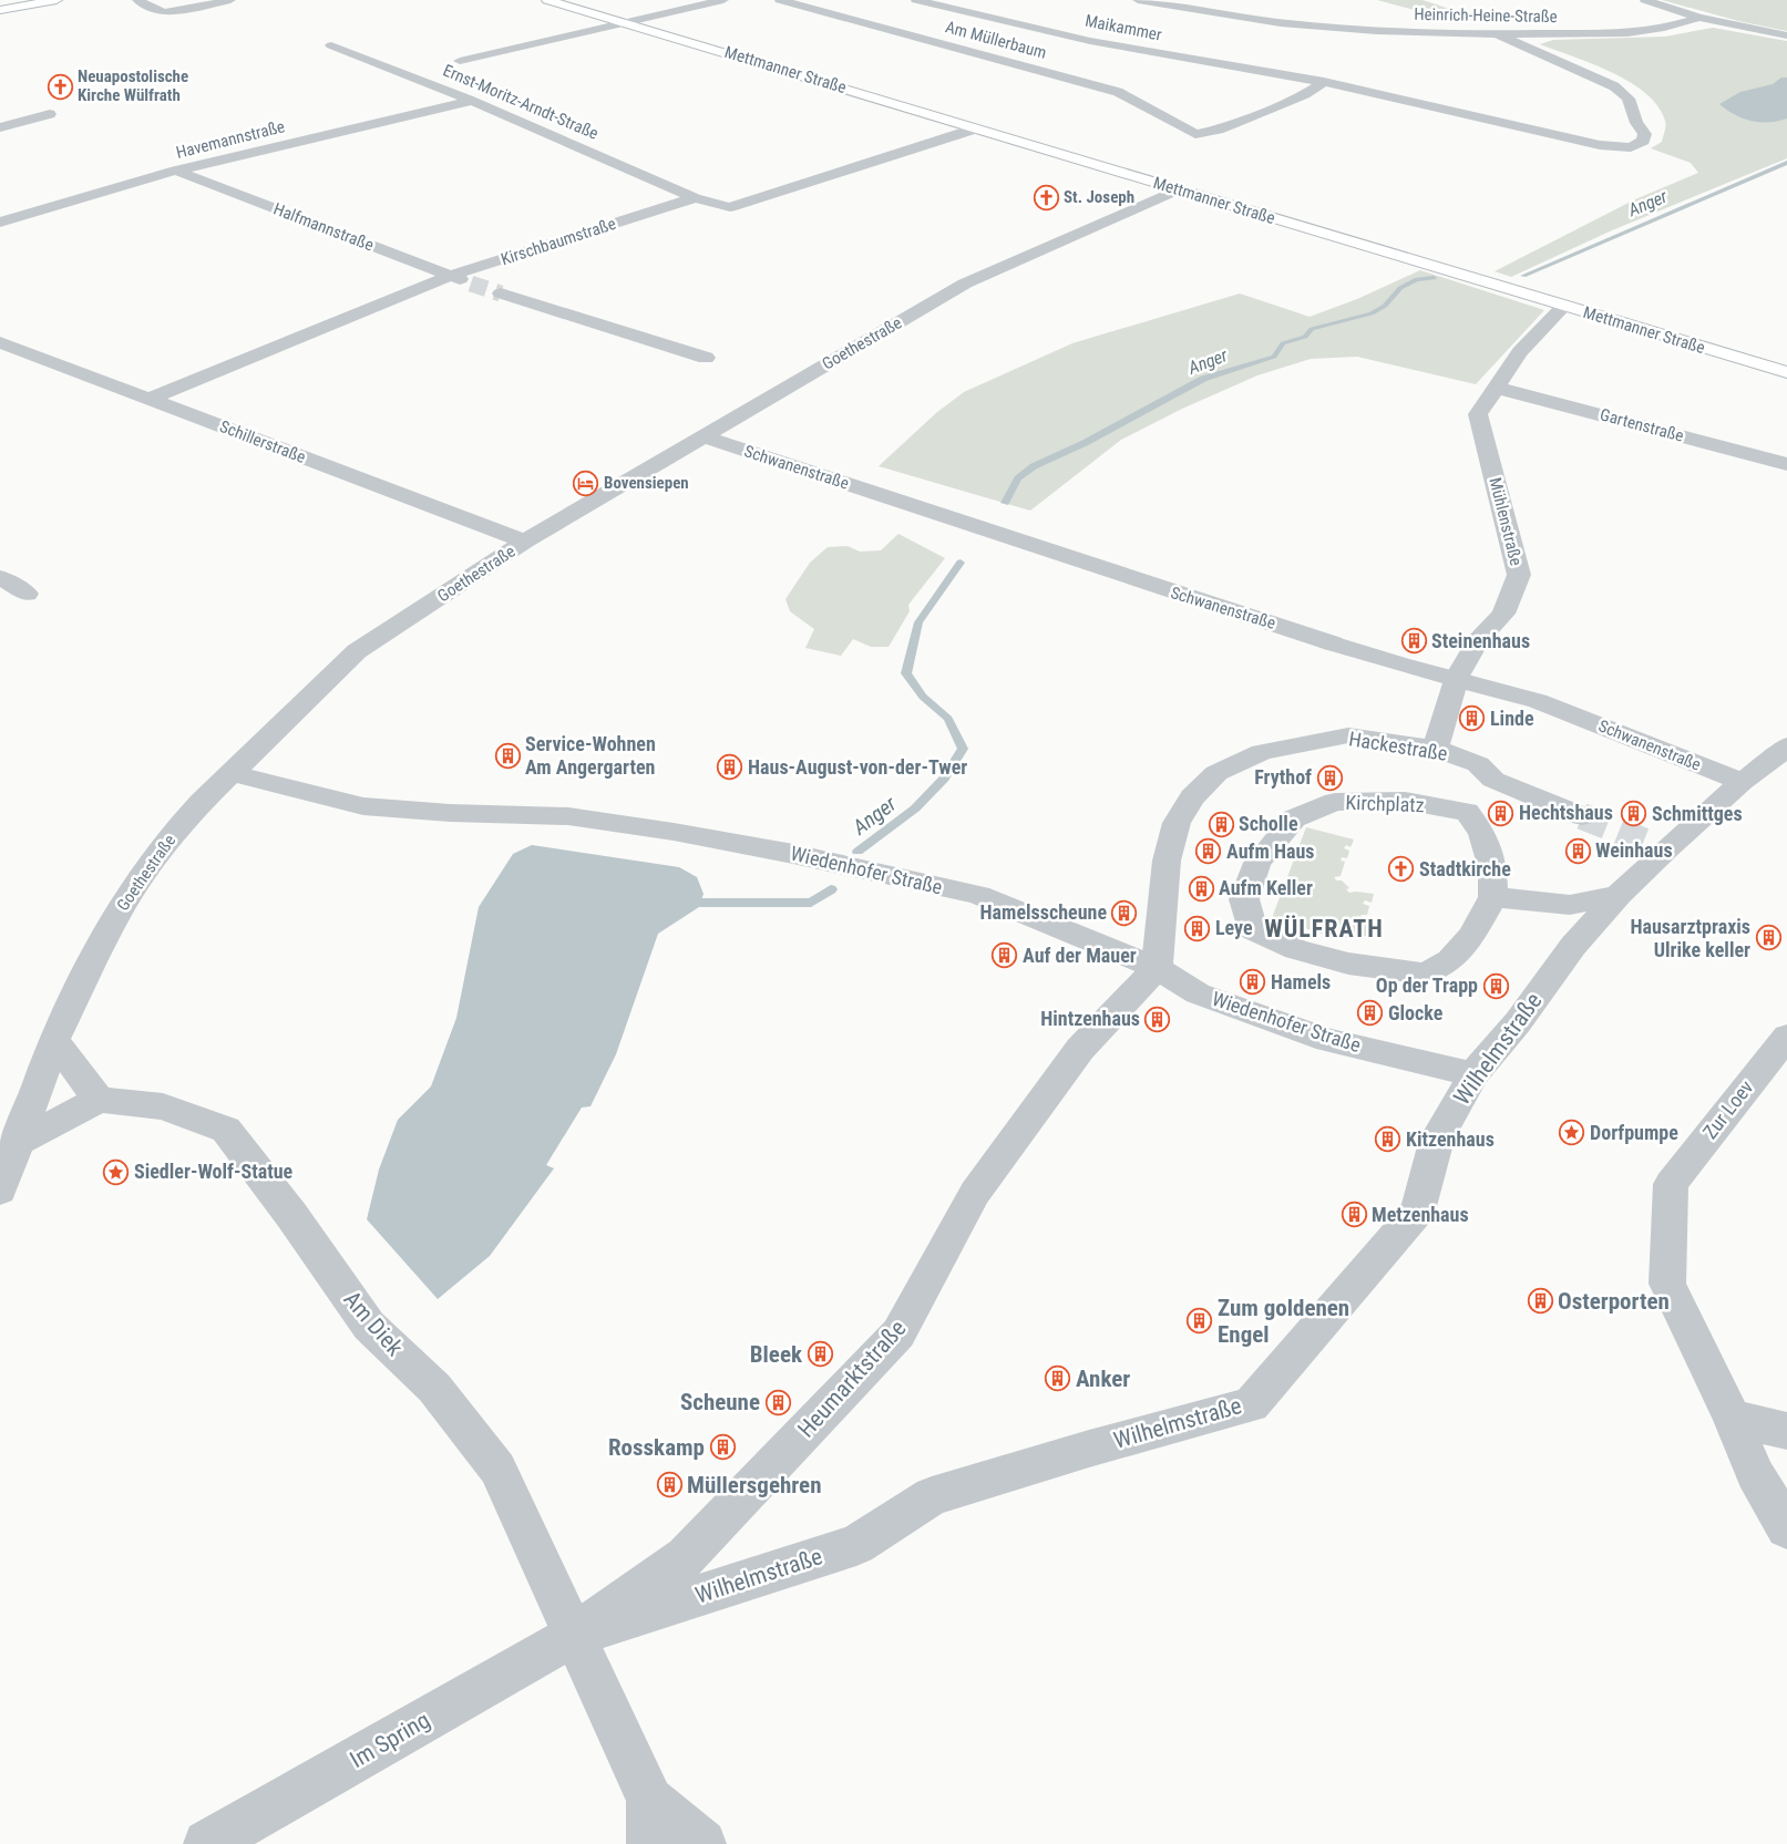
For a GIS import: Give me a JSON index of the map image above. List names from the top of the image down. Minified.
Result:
{"streets":{"main road":["Mettmanner Straße"],"street":["Heinrich-Heine-Straße","Maikammer","Am Müllerbaum","Ernst-Moritz-Arndt-Straße","Havemannstraße","Halfmannstraße","Kirschbaumstraße","Goethestraße","Gartenstraße","Schillerstraße","Schwanenstraße","Mühlenstraße","Hackestraße","Kirchplatz","Wiedenhofer Straße","Wilhelmstraße","Zur Loev","Am Diek","Heumarktstraße","Im Spring"]},"crossings":[["Heinrich-Heine-Straße","Maikammer"],["Maikammer","Am Müllerbaum"],["Mettmanner Straße","Goethestraße"],["Mettmanner Straße","Mühlenstraße"],["Ernst-Moritz-Arndt-Straße","Havemannstraße"],["Ernst-Moritz-Arndt-Straße","Kirschbaumstraße"],["Havemannstraße","Halfmannstraße"],["Halfmannstraße","Kirschbaumstraße"],["Kirschbaumstraße","Schillerstraße"],["Goethestraße","Schillerstraße"],["Goethestraße","Schwanenstraße"],["Goethestraße","Wiedenhofer Straße"],["Gartenstraße","Mühlenstraße"],["Schwanenstraße","Mühlenstraße"],["Schwanenstraße","Wilhelmstraße"],["Mühlenstraße","Hackestraße"],["Hackestraße","Wiedenhofer Straße"],["Hackestraße","Heumarktstraße"],["Wiedenhofer Straße","Wilhelmstraße"],["Wiedenhofer Straße","Heumarktstraße"],["Wilhelmstraße","Am Diek"],["Wilhelmstraße","Heumarktstraße"],["Wilhelmstraße","Im Spring"],["Am Diek","Heumarktstraße"],["Am Diek","Im Spring"],["Heumarktstraße","Im Spring"]],"districts":["WÜLFRATH"],"water":["Anger"],"places":{"church":["Neuapostolische Kirche Wülfrath","St. Joseph","Stadtkirche"],"hotel":["Bovensiepen"],"building":["Steinenhaus","Linde","Service-Wohnen Am Angergarten","Haus-August-von-der-Twer","Frythof","Hechtshaus","Schmittges","Scholle","Weinhaus","Aufm Haus","Aufm Keller","Hamelsscheune","Leye","Hausarztpraxis Ulrike keller","Auf der Mauer","Hamels","Op der Trapp","Glocke","Hintzenhaus","Kitzenhaus","Metzenhaus","Osterporten","Zum goldenen Engel","Bleek","Anker","Scheune","Rosskamp","Müllersgehren"],"place":["Dorfpumpe","Siedler-Wolf-Statue"]}}
